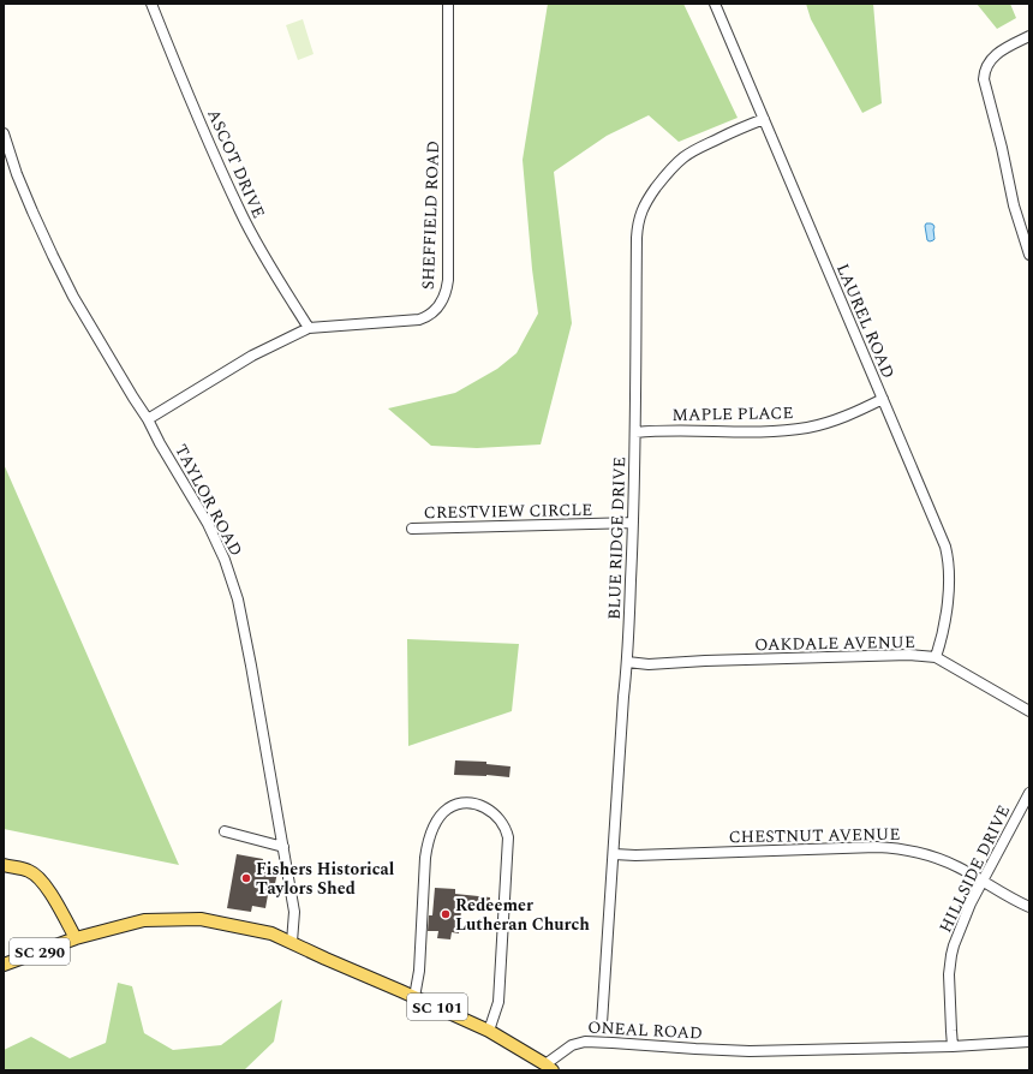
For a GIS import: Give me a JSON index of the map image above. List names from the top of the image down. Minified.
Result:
{"streets":{"main road":["SC 290","SC 101","ONEAL ROAD"],"street":["ASCOT DRIVE","SHEFFIELD ROAD","LAUREL ROAD","MAPLE PLACE","TAYLOR ROAD","CRESTVIEW CIRCLE","BLUE RIDGE DRIVE","OAKDALE AVENUE","CHESTNUT AVENUE","HILLSIDE DRIVE"]},"crossings":[["ASCOT DRIVE","SHEFFIELD ROAD"],["SHEFFIELD ROAD","TAYLOR ROAD"],["LAUREL ROAD","MAPLE PLACE"],["LAUREL ROAD","BLUE RIDGE DRIVE"],["LAUREL ROAD","OAKDALE AVENUE"],["MAPLE PLACE","BLUE RIDGE DRIVE"],["TAYLOR ROAD","SC 101"],["TAYLOR ROAD","ONEAL ROAD"],["CRESTVIEW CIRCLE","BLUE RIDGE DRIVE"],["BLUE RIDGE DRIVE","OAKDALE AVENUE"],["BLUE RIDGE DRIVE","CHESTNUT AVENUE"],["CHESTNUT AVENUE","HILLSIDE DRIVE"],["HILLSIDE DRIVE","ONEAL ROAD"],["SC 290","SC 101"],["SC 101","ONEAL ROAD"]],"places":["Fishers Historical Taylors Shed","Redeemer Lutheran Church"]}
